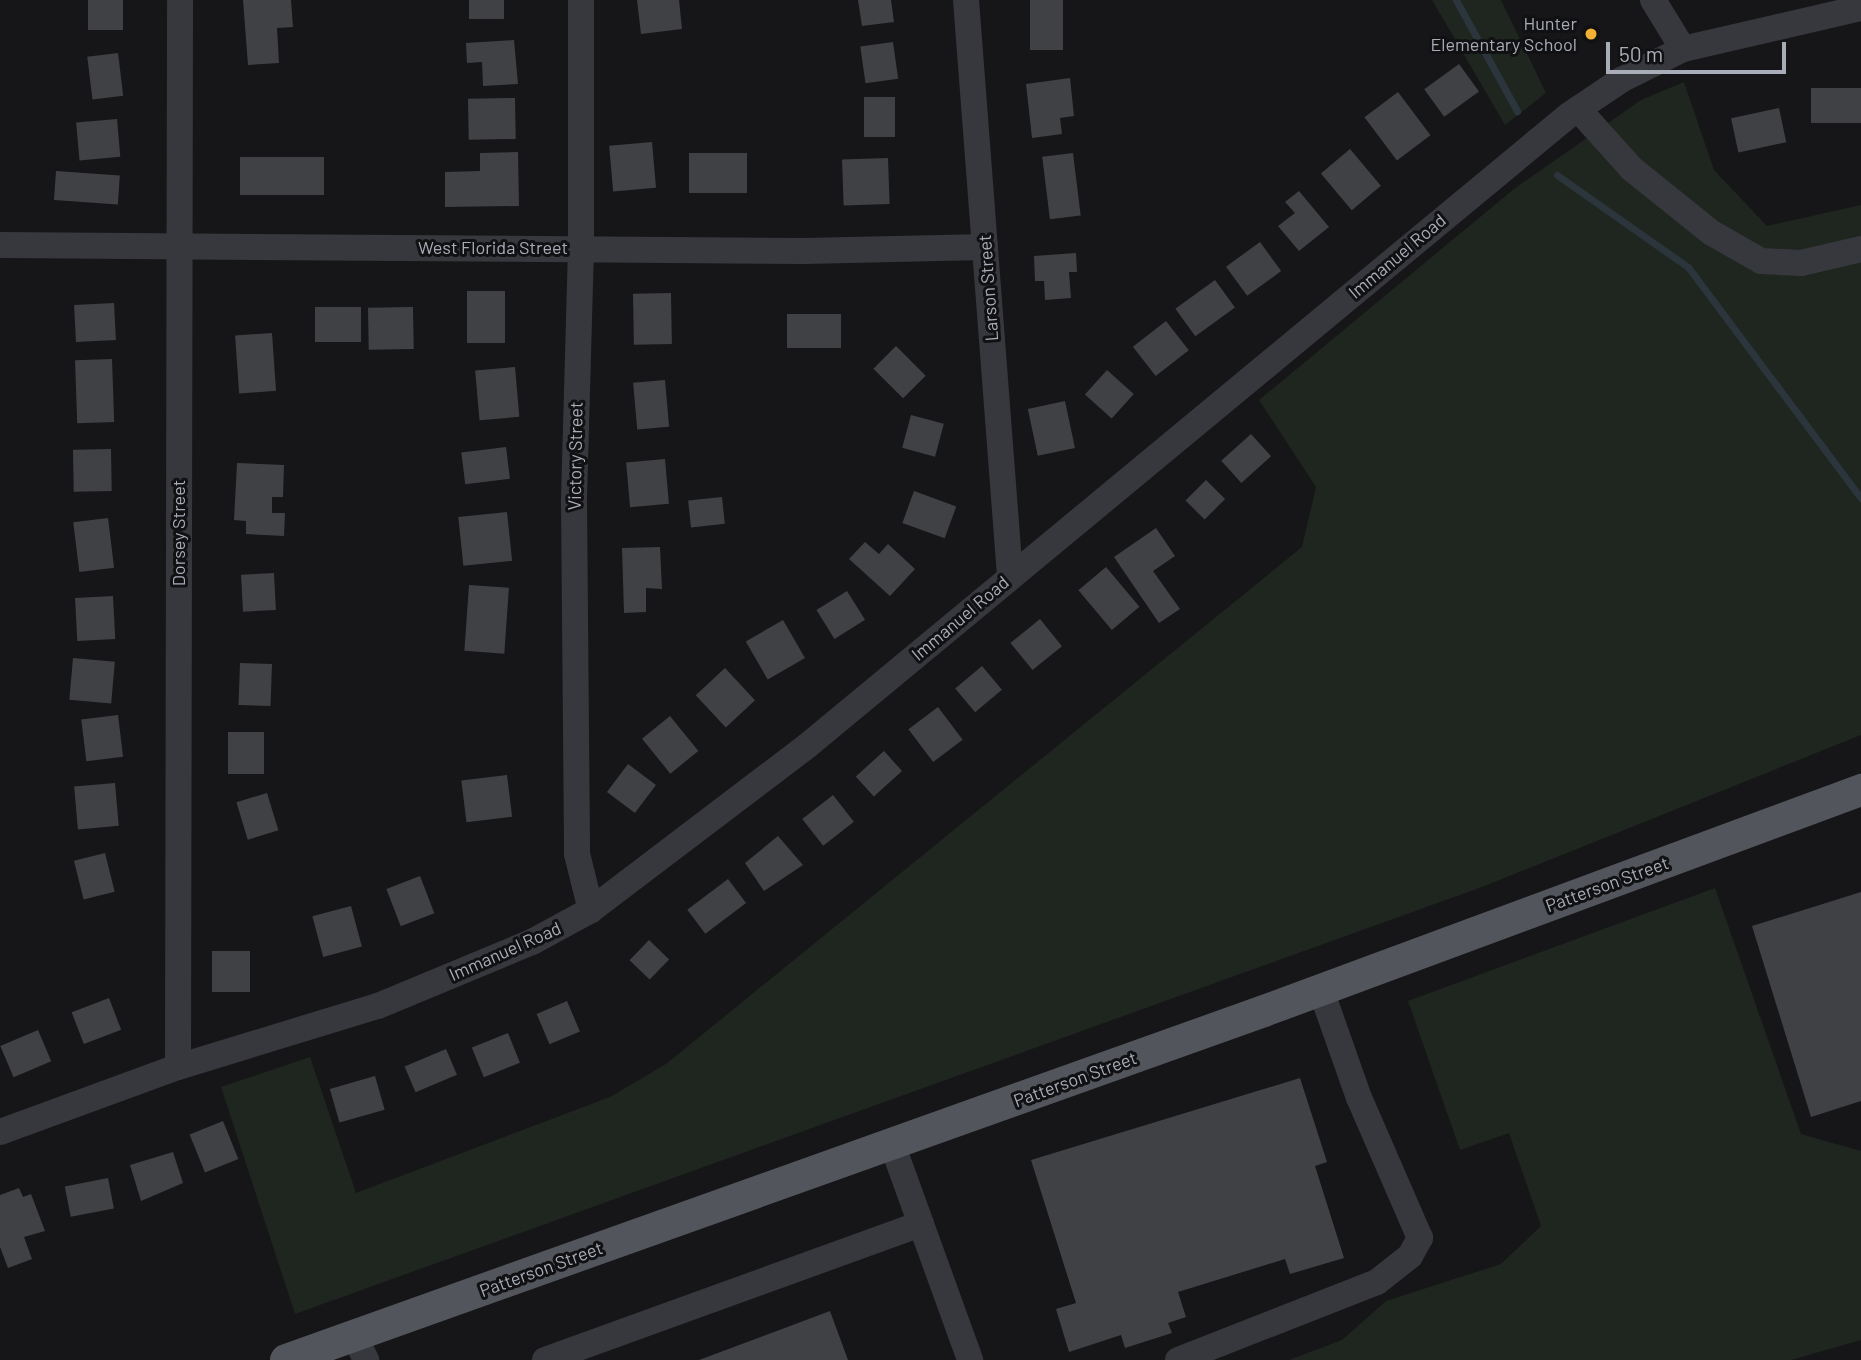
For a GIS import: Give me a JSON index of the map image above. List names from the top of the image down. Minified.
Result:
{"streets":{"main road":["Patterson Street"],"street":["West Florida Street","Immanuel Road","Larson Street","Victory Street","Dorsey Street"]},"crossings":[["West Florida Street","Larson Street"],["West Florida Street","Victory Street"],["West Florida Street","Dorsey Street"],["Immanuel Road","Larson Street"],["Immanuel Road","Victory Street"],["Immanuel Road","Dorsey Street"]],"places":["Hunter Elementary School"],"scale_bar":"50 m"}
